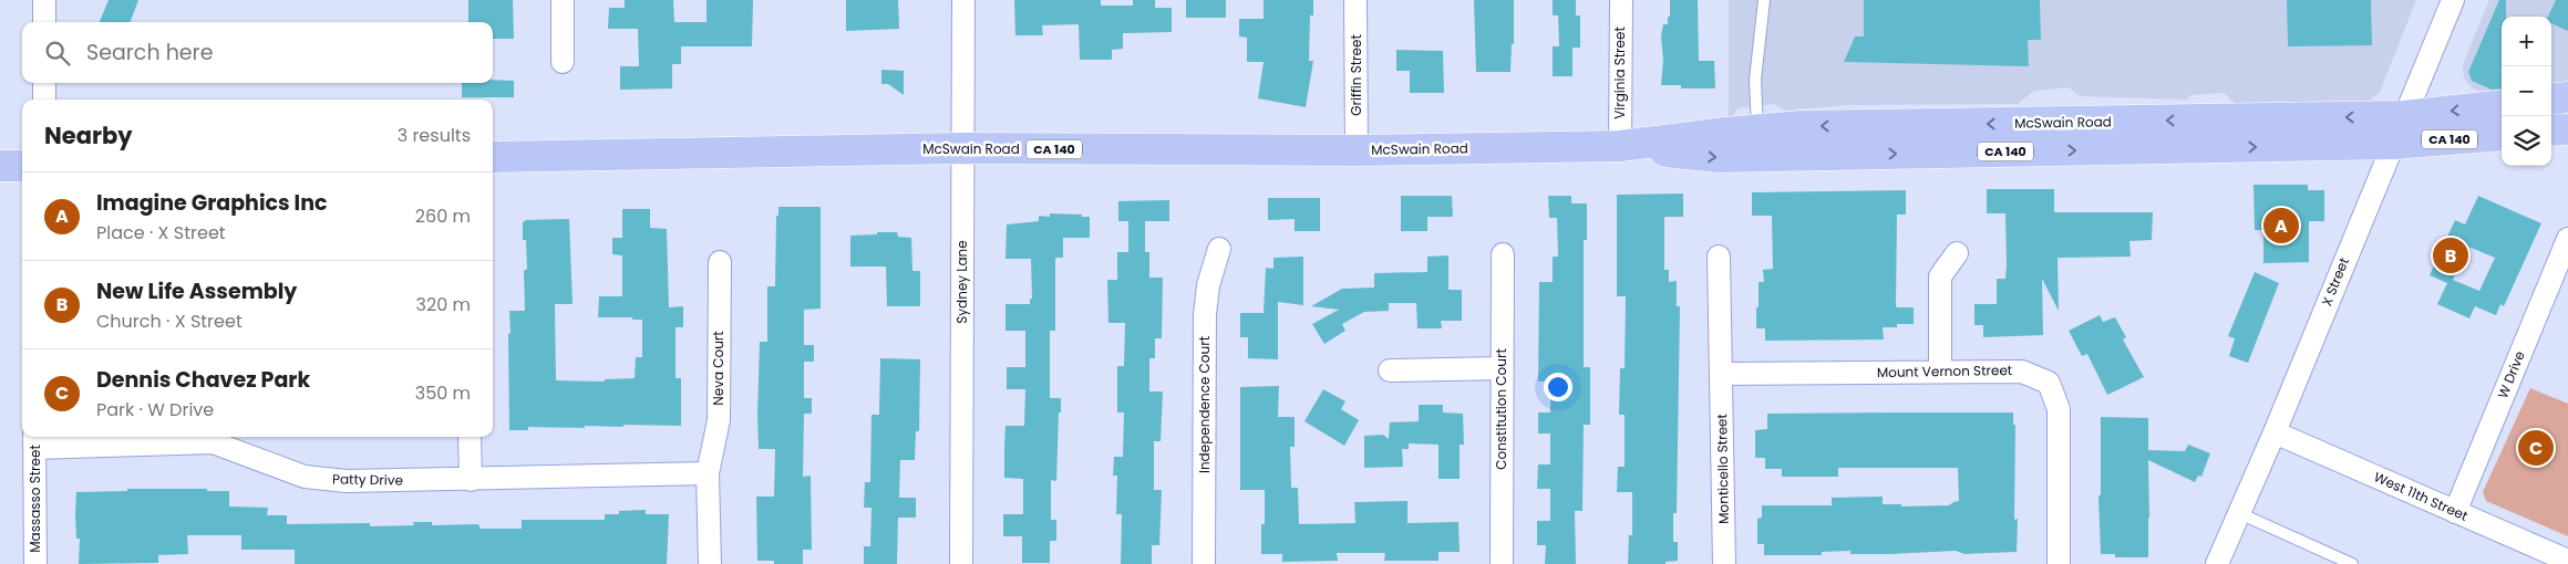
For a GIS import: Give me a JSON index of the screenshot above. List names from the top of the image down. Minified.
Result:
{"streets":{"main road":["McSwain Road","CA 140"],"street":["Virginia Street","Griffin Street","Sydney Lane","X Street","Neva Court","Mount Vernon Street","W Drive","Independence Court","Constitution Court","Monticello Street","Patty Drive","West 11th Street","Massasso Street"]},"crossings":[["Virginia Street","McSwain Road"],["Griffin Street","McSwain Road"],["McSwain Road","Sydney Lane"],["McSwain Road","X Street"],["X Street","West 11th Street"],["Neva Court","Patty Drive"],["Mount Vernon Street","Monticello Street"],["W Drive","West 11th Street"],["Patty Drive","Massasso Street"]],"page":{"map_buttons":["+","−"],"search":"Search here","heading":["Nearby","3 results"],"list":[{"mark":"A","name":"Imagine Graphics Inc","note":"Place · X Street","value":"260 m"},{"mark":"B","name":"New Life Assembly","note":"Church · X Street","value":"320 m"},{"mark":"C","name":"Dennis Chavez Park","note":"Park · W Drive","value":"350 m"}],"pins":["A","B","C"]}}
